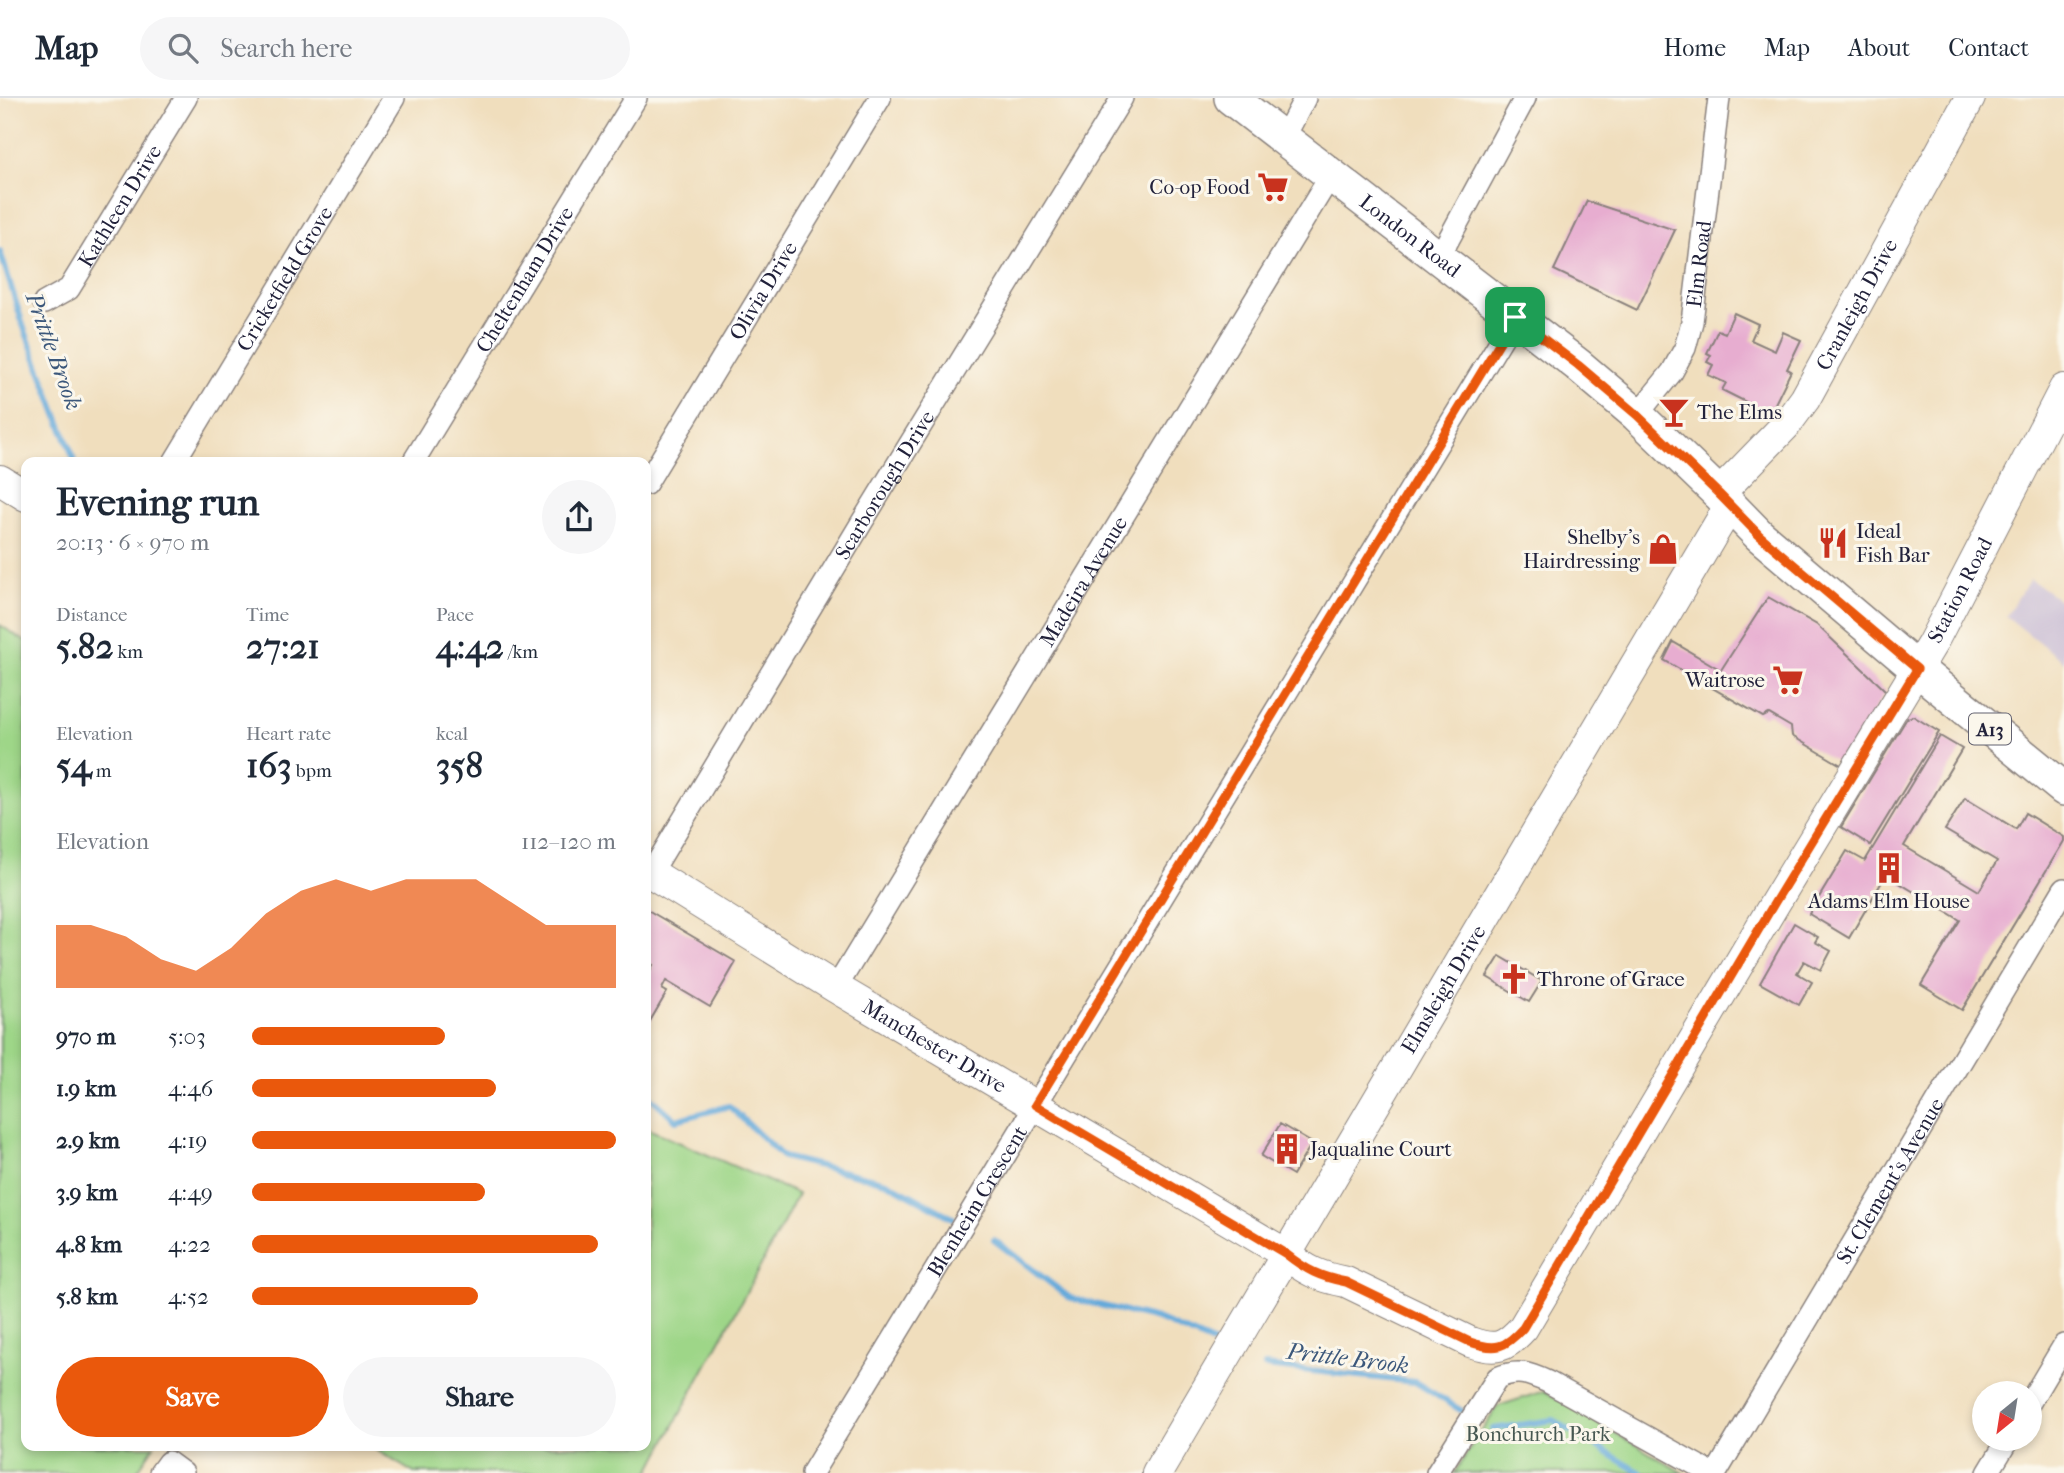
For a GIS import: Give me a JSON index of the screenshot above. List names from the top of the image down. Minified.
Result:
{"streets":{"main road":["London Road","A13"],"street":["Kathleen Drive","Elm Road","Cricketfield Grove","Cheltenham Drive","Olivia Drive","Cranleigh Drive","Scarborough Drive","Madeira Avenue","Station Road","Elmsleigh Drive","Manchester Drive","St. Clement's Avenue","Blenheim Crescent"]},"crossings":[["London Road","Elm Road"],["London Road","Cranleigh Drive"],["London Road","Madeira Avenue"],["London Road","Station Road"],["London Road","Elmsleigh Drive"],["London Road","Blenheim Crescent"],["Cranleigh Drive","Elmsleigh Drive"],["Madeira Avenue","Manchester Drive"],["Station Road","Manchester Drive"],["Elmsleigh Drive","Manchester Drive"],["Manchester Drive","Blenheim Crescent"]],"water":["Prittle Brook"],"parks":["Bonchurch Park"],"places":{"supermarket":["Co-op Food","Waitrose"],"bar":["The Elms"],"restaurant":["Ideal Fish Bar"],"shop":["Shelby's Hairdressing"],"building":["Adams Elm House","Jaqualine Court"],"church":["Throne of Grace"]},"north":"bottom left","page":{"header":"Map","search":"Search here","nav":["Home","Map","About","Contact"],"heading":["Evening run","20:13 · 6 × 970 m"],"stats":[["Distance","5.82 km"],["Time","27:21"],["Pace","4:42 /km"],["Elevation","54 m"],["Heart rate","163 bpm"],["kcal","358"]],"chart":["Elevation","112–120 m"],"list":[{"name":"970 m","note":"5:03"},{"name":"1.9 km","note":"4:46"},{"name":"2.9 km","note":"4:19"},{"name":"3.9 km","note":"4:49"},{"name":"4.8 km","note":"4:22"},{"name":"5.8 km","note":"4:52"}],"buttons":["Save","Share"]}}
